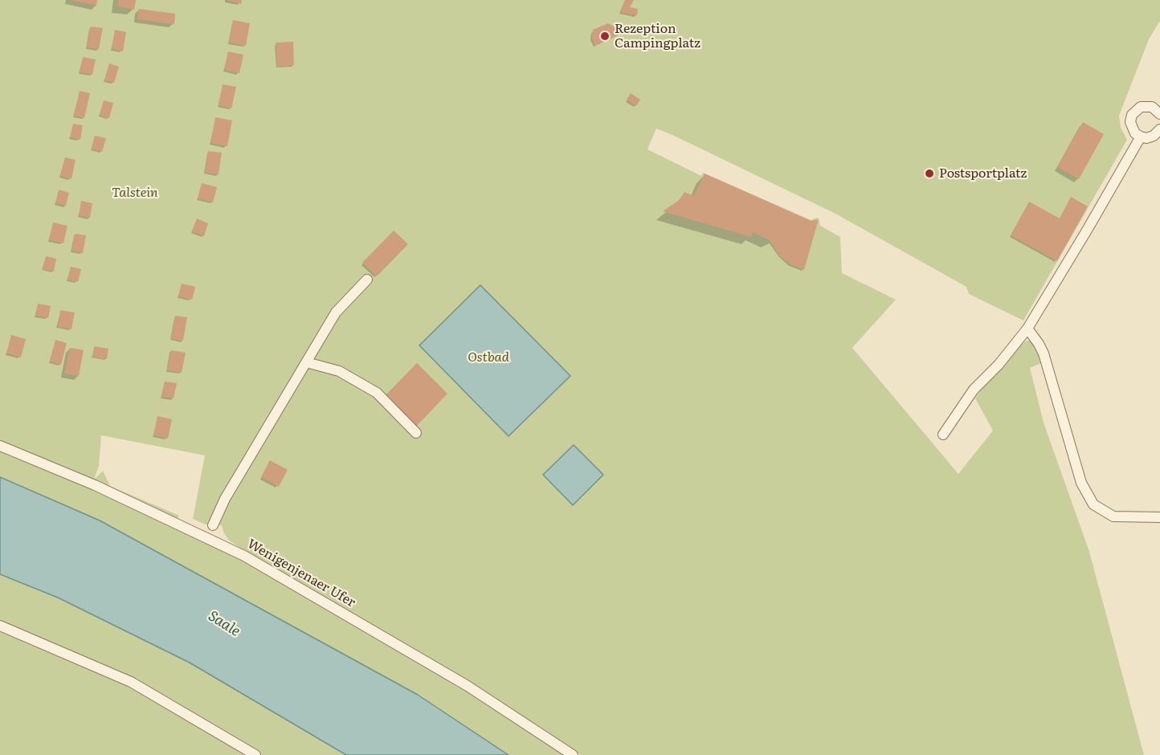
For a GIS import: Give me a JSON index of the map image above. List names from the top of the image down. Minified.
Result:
{"streets":{"lane":["Wenigenjenaer Ufer"]},"water":["Saale"],"parks":["Talstein","Ostbad"],"places":["Rezeption Campingplatz","Postsportplatz"]}
